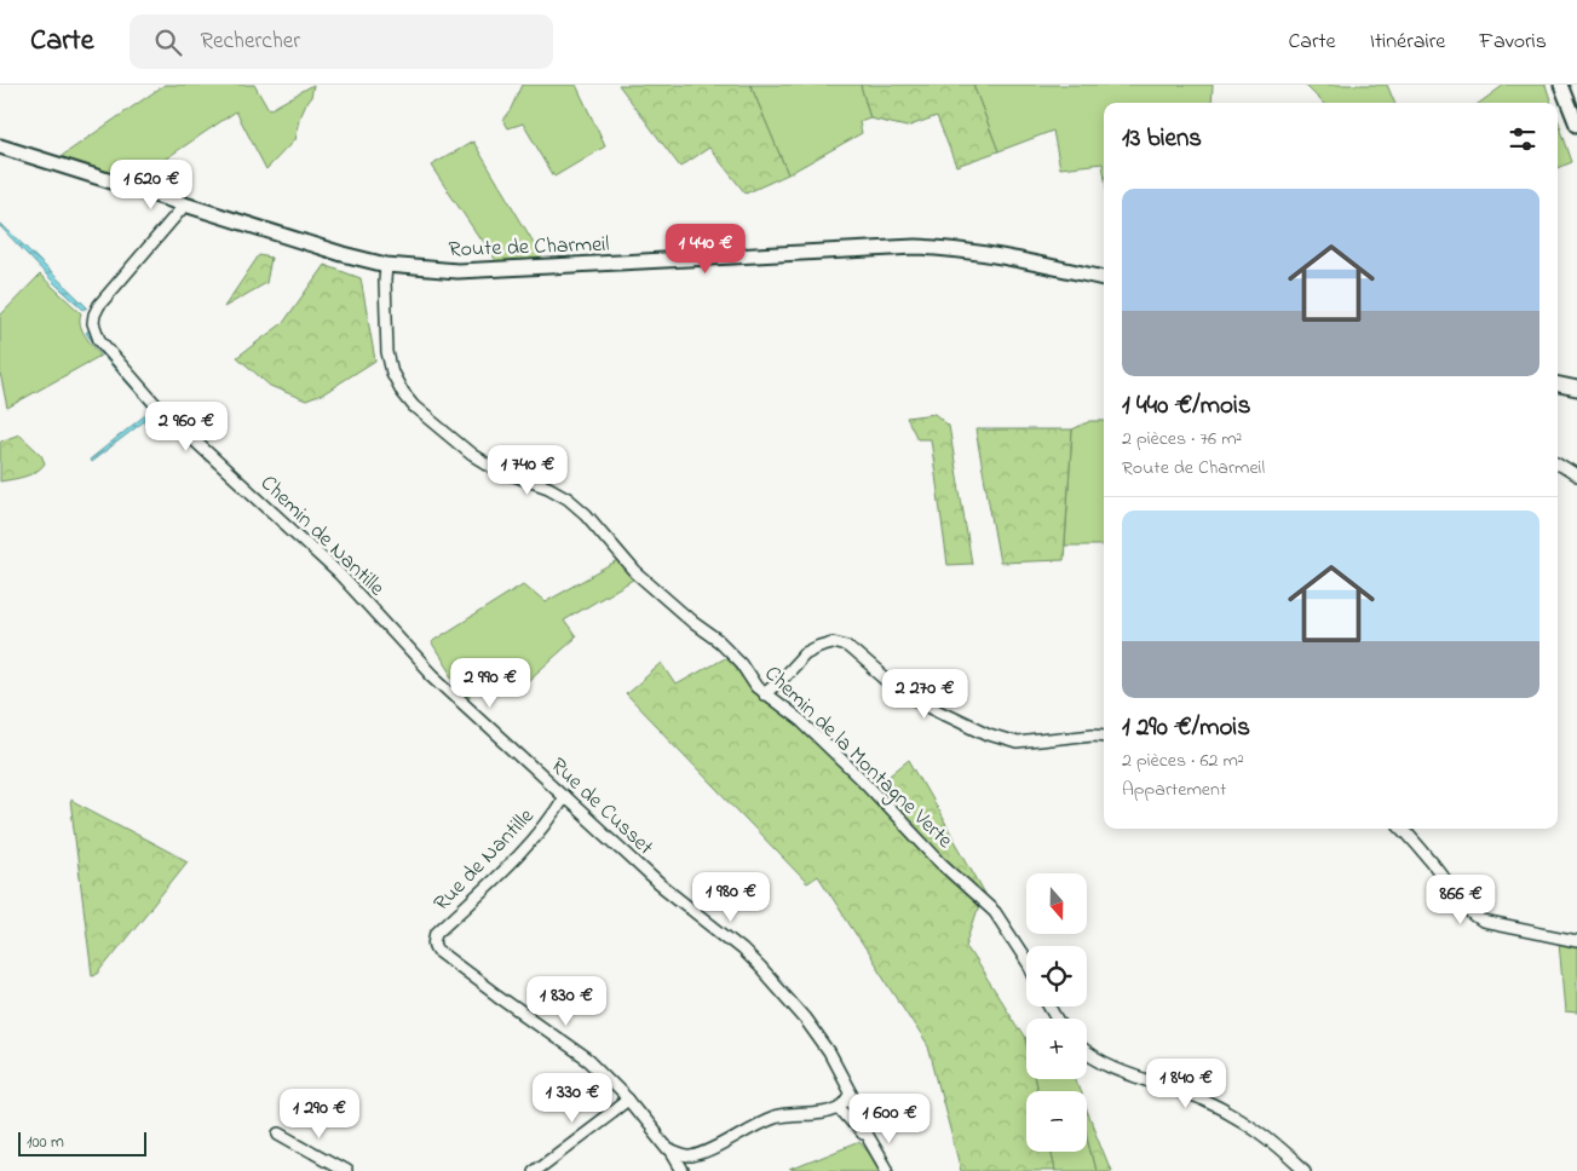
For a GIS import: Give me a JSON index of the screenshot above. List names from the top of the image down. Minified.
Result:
{"streets":{"main road":["Route de Charmeil"],"street":["Chemin de Nantille","Chemin de la Montagne Verte","Rue de Cusset","Rue de Nantille"]},"crossings":[["Route de Charmeil","Chemin de Nantille"],["Route de Charmeil","Chemin de la Montagne Verte"],["Chemin de Nantille","Rue de Cusset"],["Rue de Cusset","Rue de Nantille"]],"scale_bar":"100 m","north":"bottom","page":{"header":"Carte","search":"Rechercher","nav":["Carte","Itinéraire","Favoris"],"heading":"13 biens","price":["1 620 €","1 440 €","2 960 €","1 740 €","2 990 €","2 270 €","1 980 €","866 €","1 830 €","1 840 €","1 330 €","1 290 €","1 600 €"],"list":[{"name":"1 440 €/mois","note":"2 pièces · 76 m² · Route de Charmeil"},{"name":"1 290 €/mois","note":"2 pièces · 62 m² · Appartement"}],"map_buttons":["+","−"],"scale":"100 m"}}
